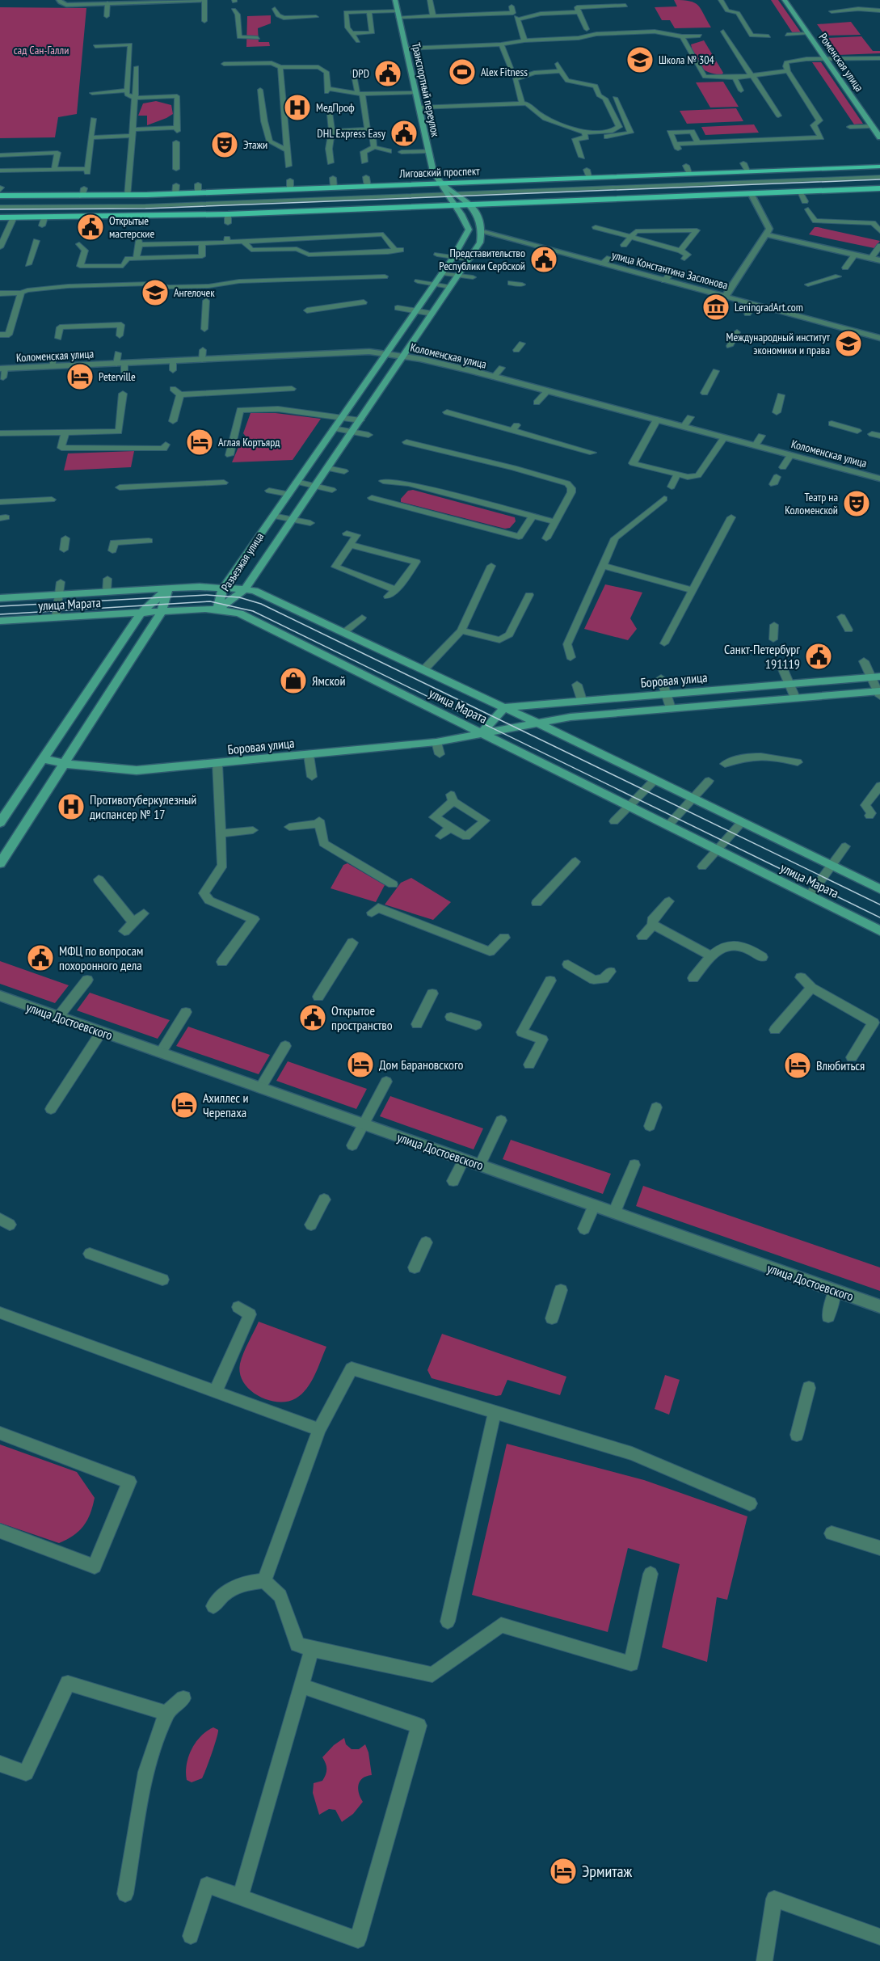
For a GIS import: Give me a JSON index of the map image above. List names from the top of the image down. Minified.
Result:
{"streets":{"main road":["Лиговский проспект"],"street":["Роменская улица","Транспортный переулок","улица Константина Заслонова","Коломенская улица","Разъезжая улица","улица Марата","Боровая улица","улица Достоевского"]},"crossings":[["Транспортный переулок","Лиговский проспект"],["улица Константина Заслонова","Разъезжая улица"],["Коломенская улица","Разъезжая улица"],["Разъезжая улица","улица Марата"],["улица Марата","Боровая улица"]],"parks":["сад Сан-Галли"],"places":{"school or university":["Школа № 304","Ангелочек","Международный институт экономики и права"],"sports":["Alex Fitness"],"public building":["DPD","DHL Express Easy","Открытые мастерские","Представительство Республики Сербской","Санкт-Петербург 191119","МФЦ по вопросам похоронного дела","Открытое пространство"],"hospital":["МедПроф","Противотуберкулезный диспансер № 17"],"theatre":["Этажи","Театр на Коломенской"],"museum":["LeningradArt.com"],"hotel":["Peterville","Аглая Кортъярд","Дом Барановского","Влюбиться","Ахиллес и Черепаха","Эрмитаж"],"shop":["Ямской"]}}
